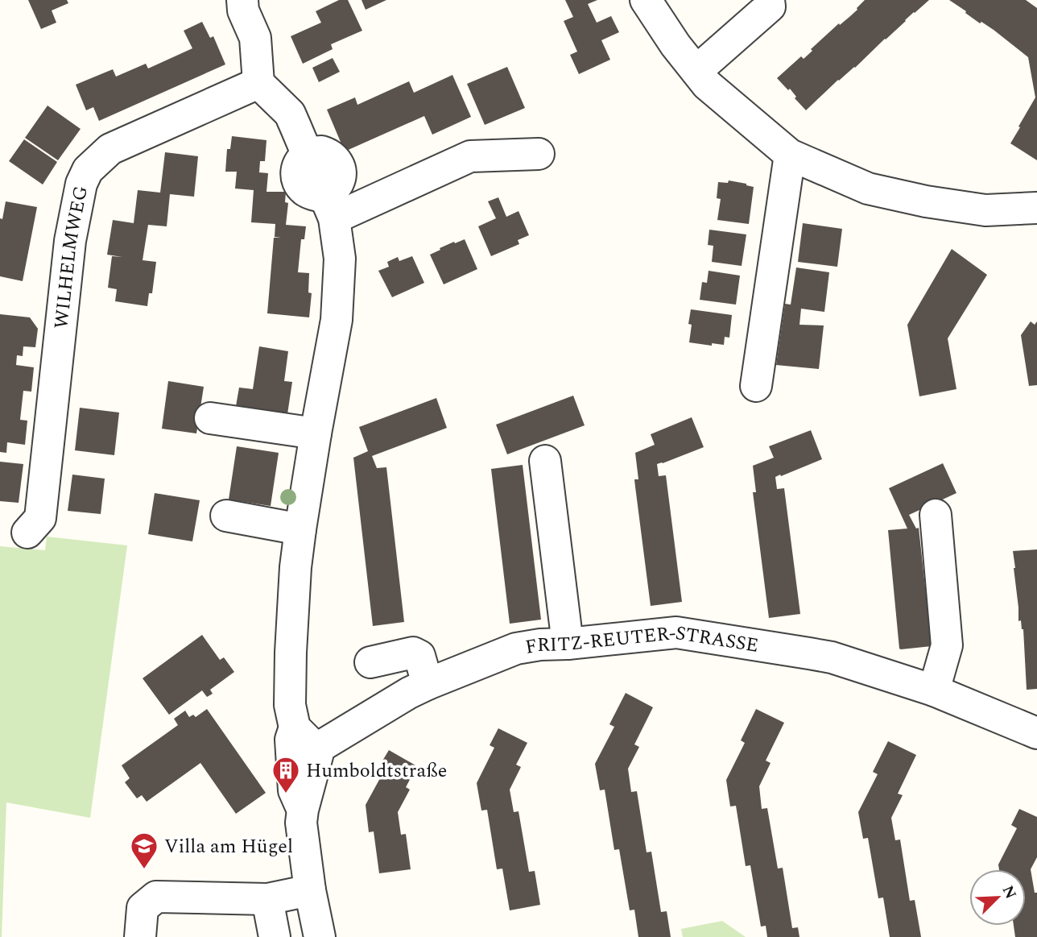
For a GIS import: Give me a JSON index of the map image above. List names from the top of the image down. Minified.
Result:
{"streets":{"street":["WILHELMWEG","FRITZ-REUTER-STRASSE"]},"places":{"building":["Humboldtstraße"],"school or university":["Villa am Hügel"]},"north":"top right"}
